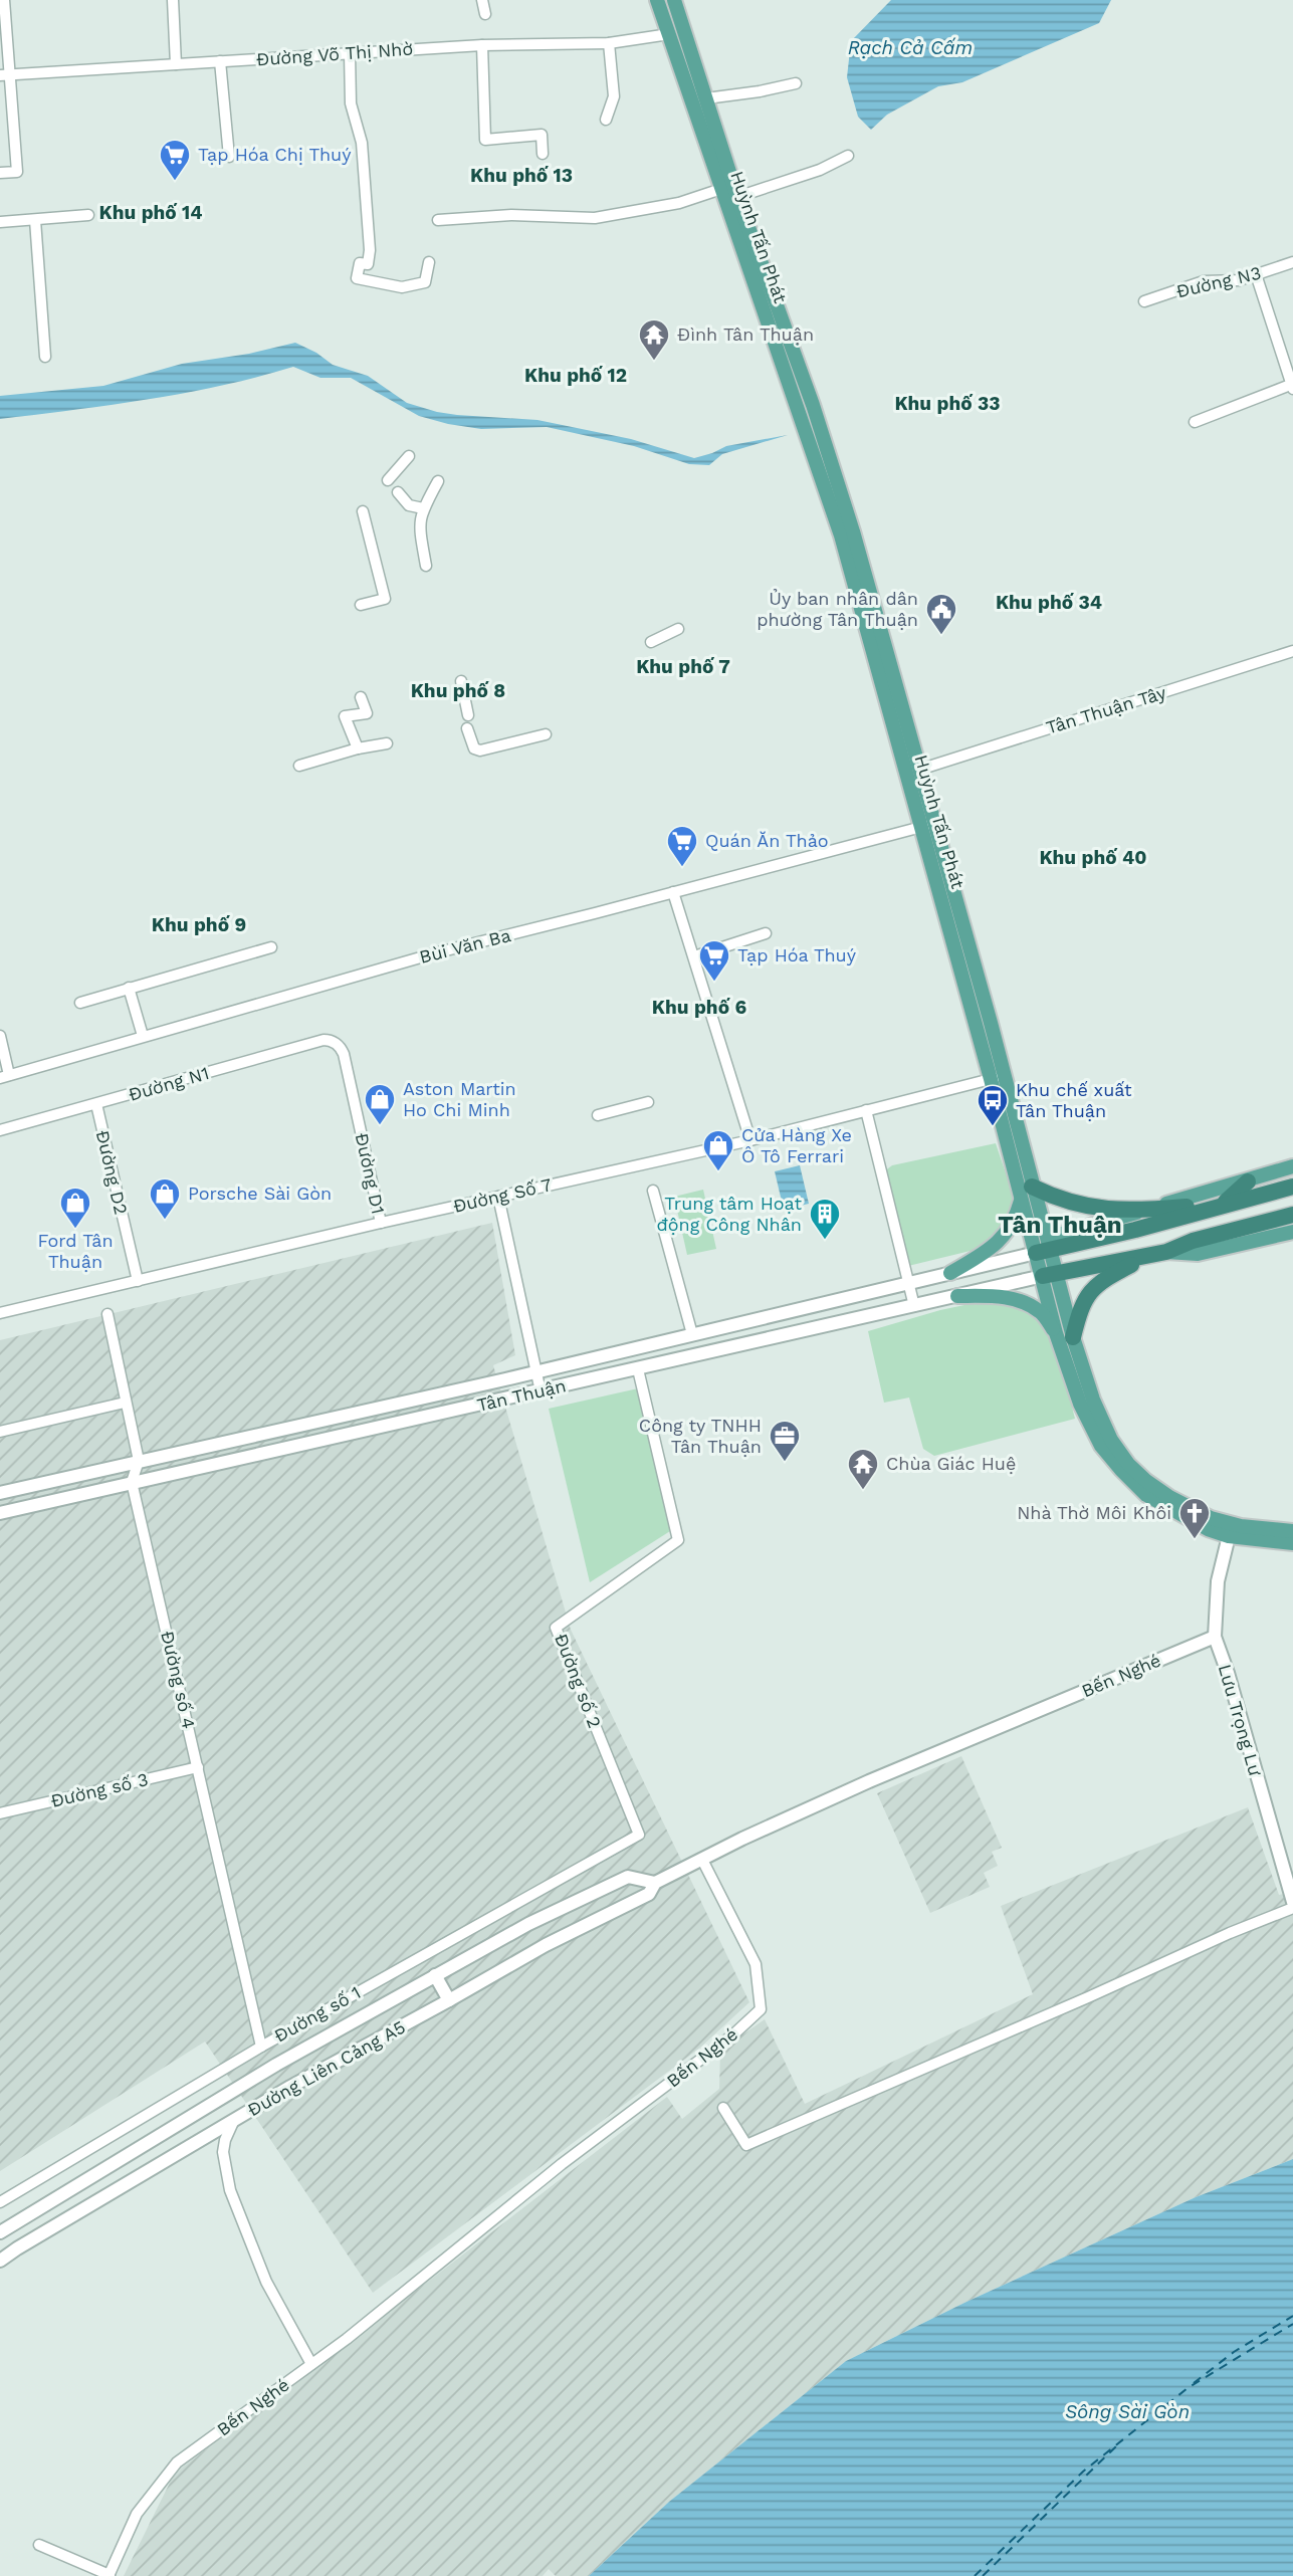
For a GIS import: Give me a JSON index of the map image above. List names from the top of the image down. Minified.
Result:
{"streets":{"main road":["Huỳnh Tấn Phát"],"street":["Đường Võ Thị Nhờ","Đường N3","Tân Thuận Tây","Bùi Văn Ba","Đường N1","Đường D2","Đường D1","Đường Số 7","Tân Thuận","Bến Nghé","Đường số 4","Đường số 2","Lưu Trọng Lư","Đường số 3","Đường số 1","Đường Liên Cảng A5"]},"crossings":[["Đường Võ Thị Nhờ","Huỳnh Tấn Phát"],["Huỳnh Tấn Phát","Tân Thuận Tây"],["Huỳnh Tấn Phát","Bùi Văn Ba"],["Huỳnh Tấn Phát","Đường Số 7"],["Huỳnh Tấn Phát","Tân Thuận"],["Huỳnh Tấn Phát","Lưu Trọng Lư"],["Đường N1","Đường D2"],["Đường N1","Đường D1"],["Đường D2","Đường Số 7"],["Đường D1","Đường Số 7"],["Tân Thuận","Đường số 4"],["Tân Thuận","Đường số 2"],["Bến Nghé","Lưu Trọng Lư"],["Bến Nghé","Đường Liên Cảng A5"],["Đường số 4","Đường số 3"],["Đường số 4","Đường số 1"],["Đường số 2","Đường số 1"]],"districts":["Khu phố 13","Khu phố 14","Khu phố 12","Khu phố 33","Khu phố 34","Khu phố 7","Khu phố 8","Khu phố 40","Khu phố 9","Khu phố 6","Tân Thuận"],"water":["Rạch Cả Cấm","Sông Sài Gòn"],"places":{"supermarket":["Tạp Hóa Chị Thuý","Quán Ăn Thảo","Tạp Hóa Thuý"],"temple":["Đình Tân Thuận","Chùa Giác Huệ"],"public building":["Ủy ban nhân dân phường Tân Thuận"],"shop":["Aston Martin Ho Chi Minh","Cửa Hàng Xe Ô Tô Ferrari","Porsche Sài Gòn","Ford Tân Thuận"],"bus stop":["Khu chế xuất Tân Thuận"],"building":["Trung tâm Hoạt động Công Nhân"],"office":["Công ty TNHH Tân Thuận"],"church":["Nhà Thờ Môi Khôi"]}}
